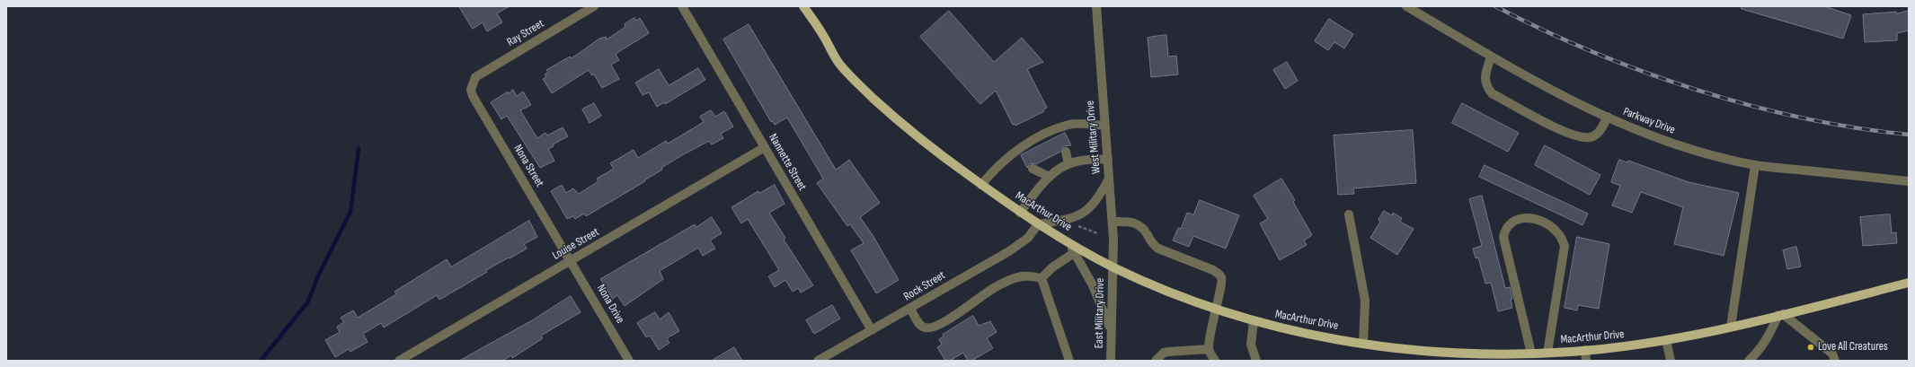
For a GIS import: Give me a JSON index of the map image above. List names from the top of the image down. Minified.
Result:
{"streets":{"main road":["MacArthur Drive"],"street":["Ray Street","Parkway Drive","West Military Drive","Nannette Street","Nona Street","Louise Street","Rock Street","Nona Drive","East Military Drive"]},"crossings":[["Ray Street","Nona Street"],["West Military Drive","MacArthur Drive"],["West Military Drive","East Military Drive"],["Nannette Street","Louise Street"],["Nannette Street","Rock Street"],["Nona Street","Louise Street"],["Nona Street","Nona Drive"],["MacArthur Drive","Rock Street"],["MacArthur Drive","East Military Drive"],["Louise Street","Nona Drive"]],"places":["Love All Creatures"]}
